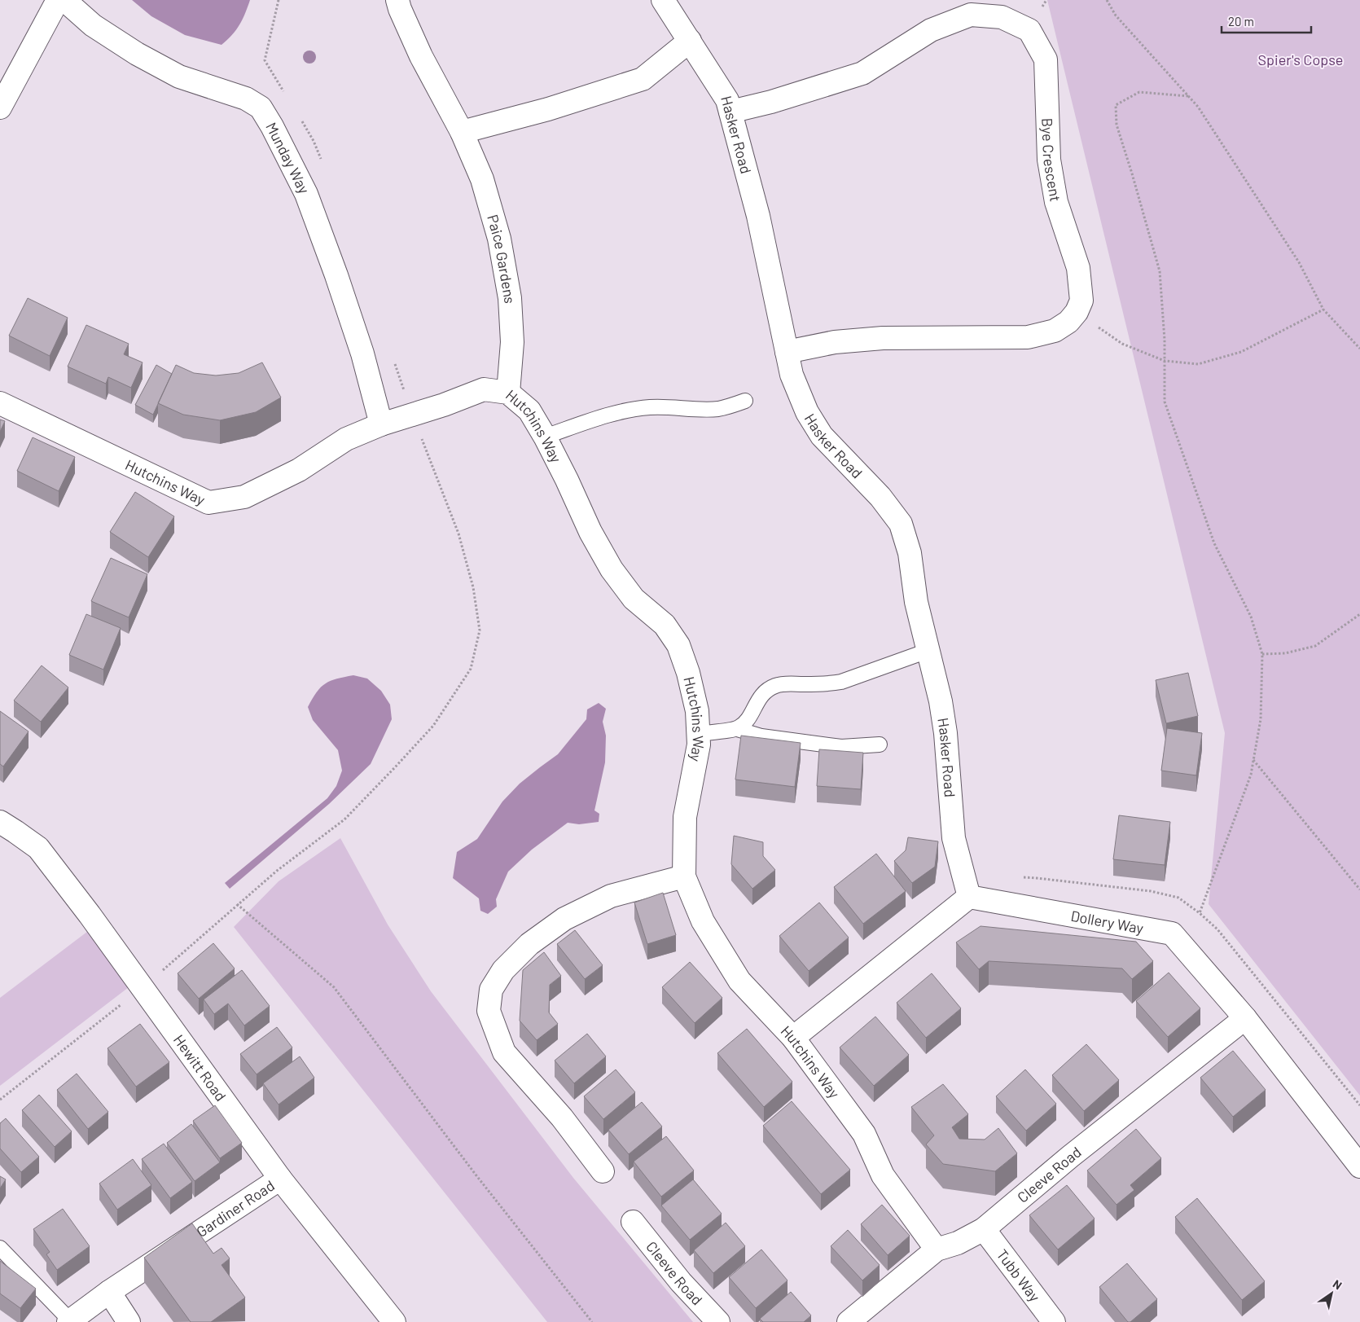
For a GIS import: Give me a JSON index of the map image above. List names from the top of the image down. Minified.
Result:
{"streets":{"street":["Hasker Road","Munday Way","Bye Crescent","Paice Gardens","Hutchins Way","Dollery Way","Hewitt Road","Cleeve Road","Gardiner Road","Tubb Way"]},"crossings":[["Hasker Road","Bye Crescent"],["Hasker Road","Dollery Way"],["Munday Way","Hutchins Way"],["Paice Gardens","Hutchins Way"],["Hutchins Way","Cleeve Road"],["Dollery Way","Cleeve Road"],["Hewitt Road","Gardiner Road"],["Cleeve Road","Tubb Way"]],"parks":["Spier's Copse"],"scale_bar":"20 m","north":"top right"}
